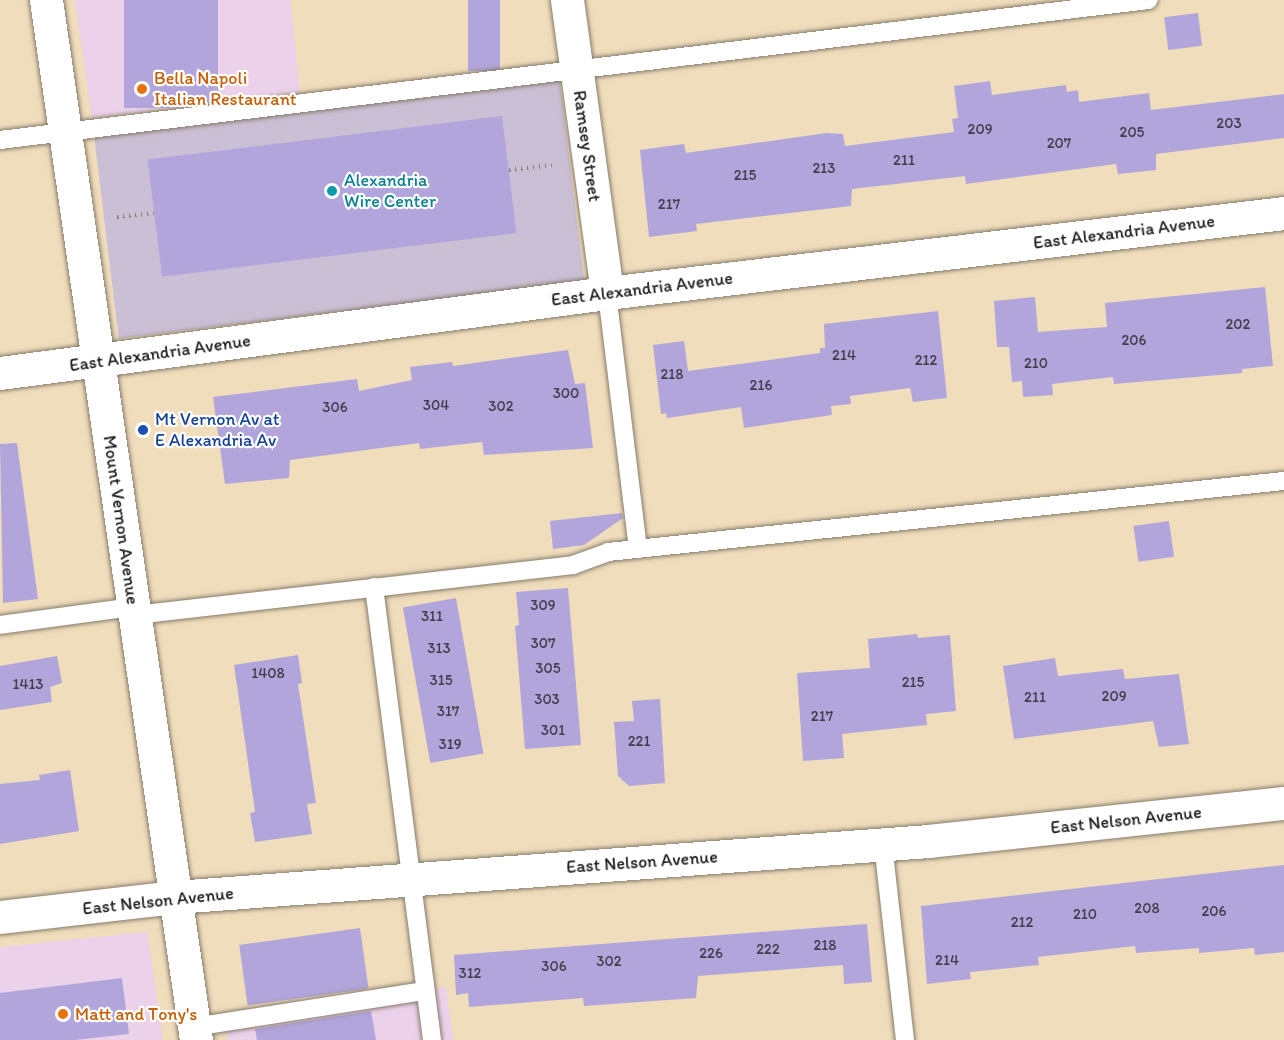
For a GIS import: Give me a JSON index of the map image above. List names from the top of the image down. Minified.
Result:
{"streets":{"street":["Ramsey Street","East Alexandria Avenue","Mount Vernon Avenue","East Nelson Avenue"]},"crossings":[["Ramsey Street","East Alexandria Avenue"],["East Alexandria Avenue","Mount Vernon Avenue"],["Mount Vernon Avenue","East Nelson Avenue"]],"places":["Bella Napoli Italian Restaurant","Alexandria Wire Center","Mt Vernon Av at E Alexandria Av","Matt and Tony's"],"house_numbers":["203","209","205","207","211","213","215","217","202","206","214","212","210","218","216","300","304","302","306","309","311","307","313","305","1408","315","215","1413","209","211","303","317","217","301","221","319","208","206","210","212","218","222","226","214","302","306","312"]}
